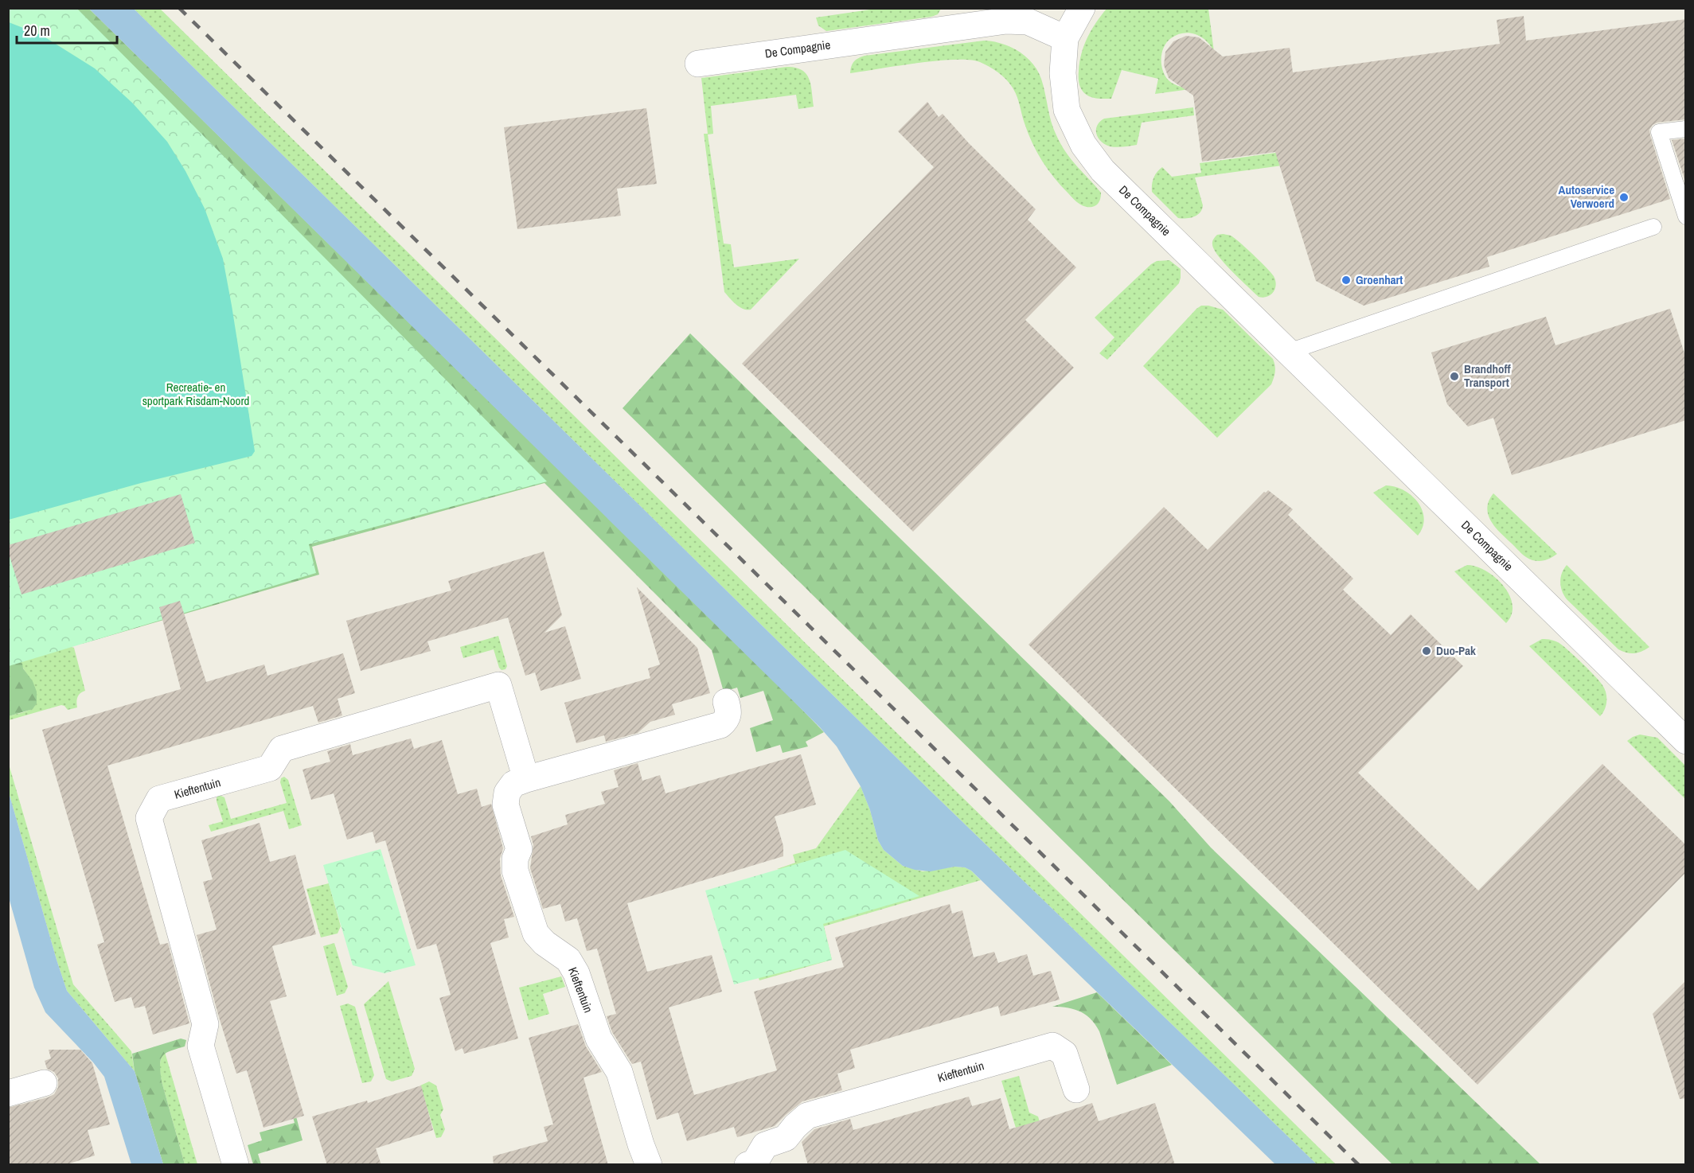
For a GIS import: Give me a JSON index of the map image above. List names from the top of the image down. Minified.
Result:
{"streets":{"street":["De Compagnie","Kieftentuin"]},"parks":["Recreatie- en sportpark Risdam-Noord"],"places":["Autoservice Verwoerd","Groenhart","Brandhoff Transport","Duo-Pak"],"scale_bar":"20 m"}
